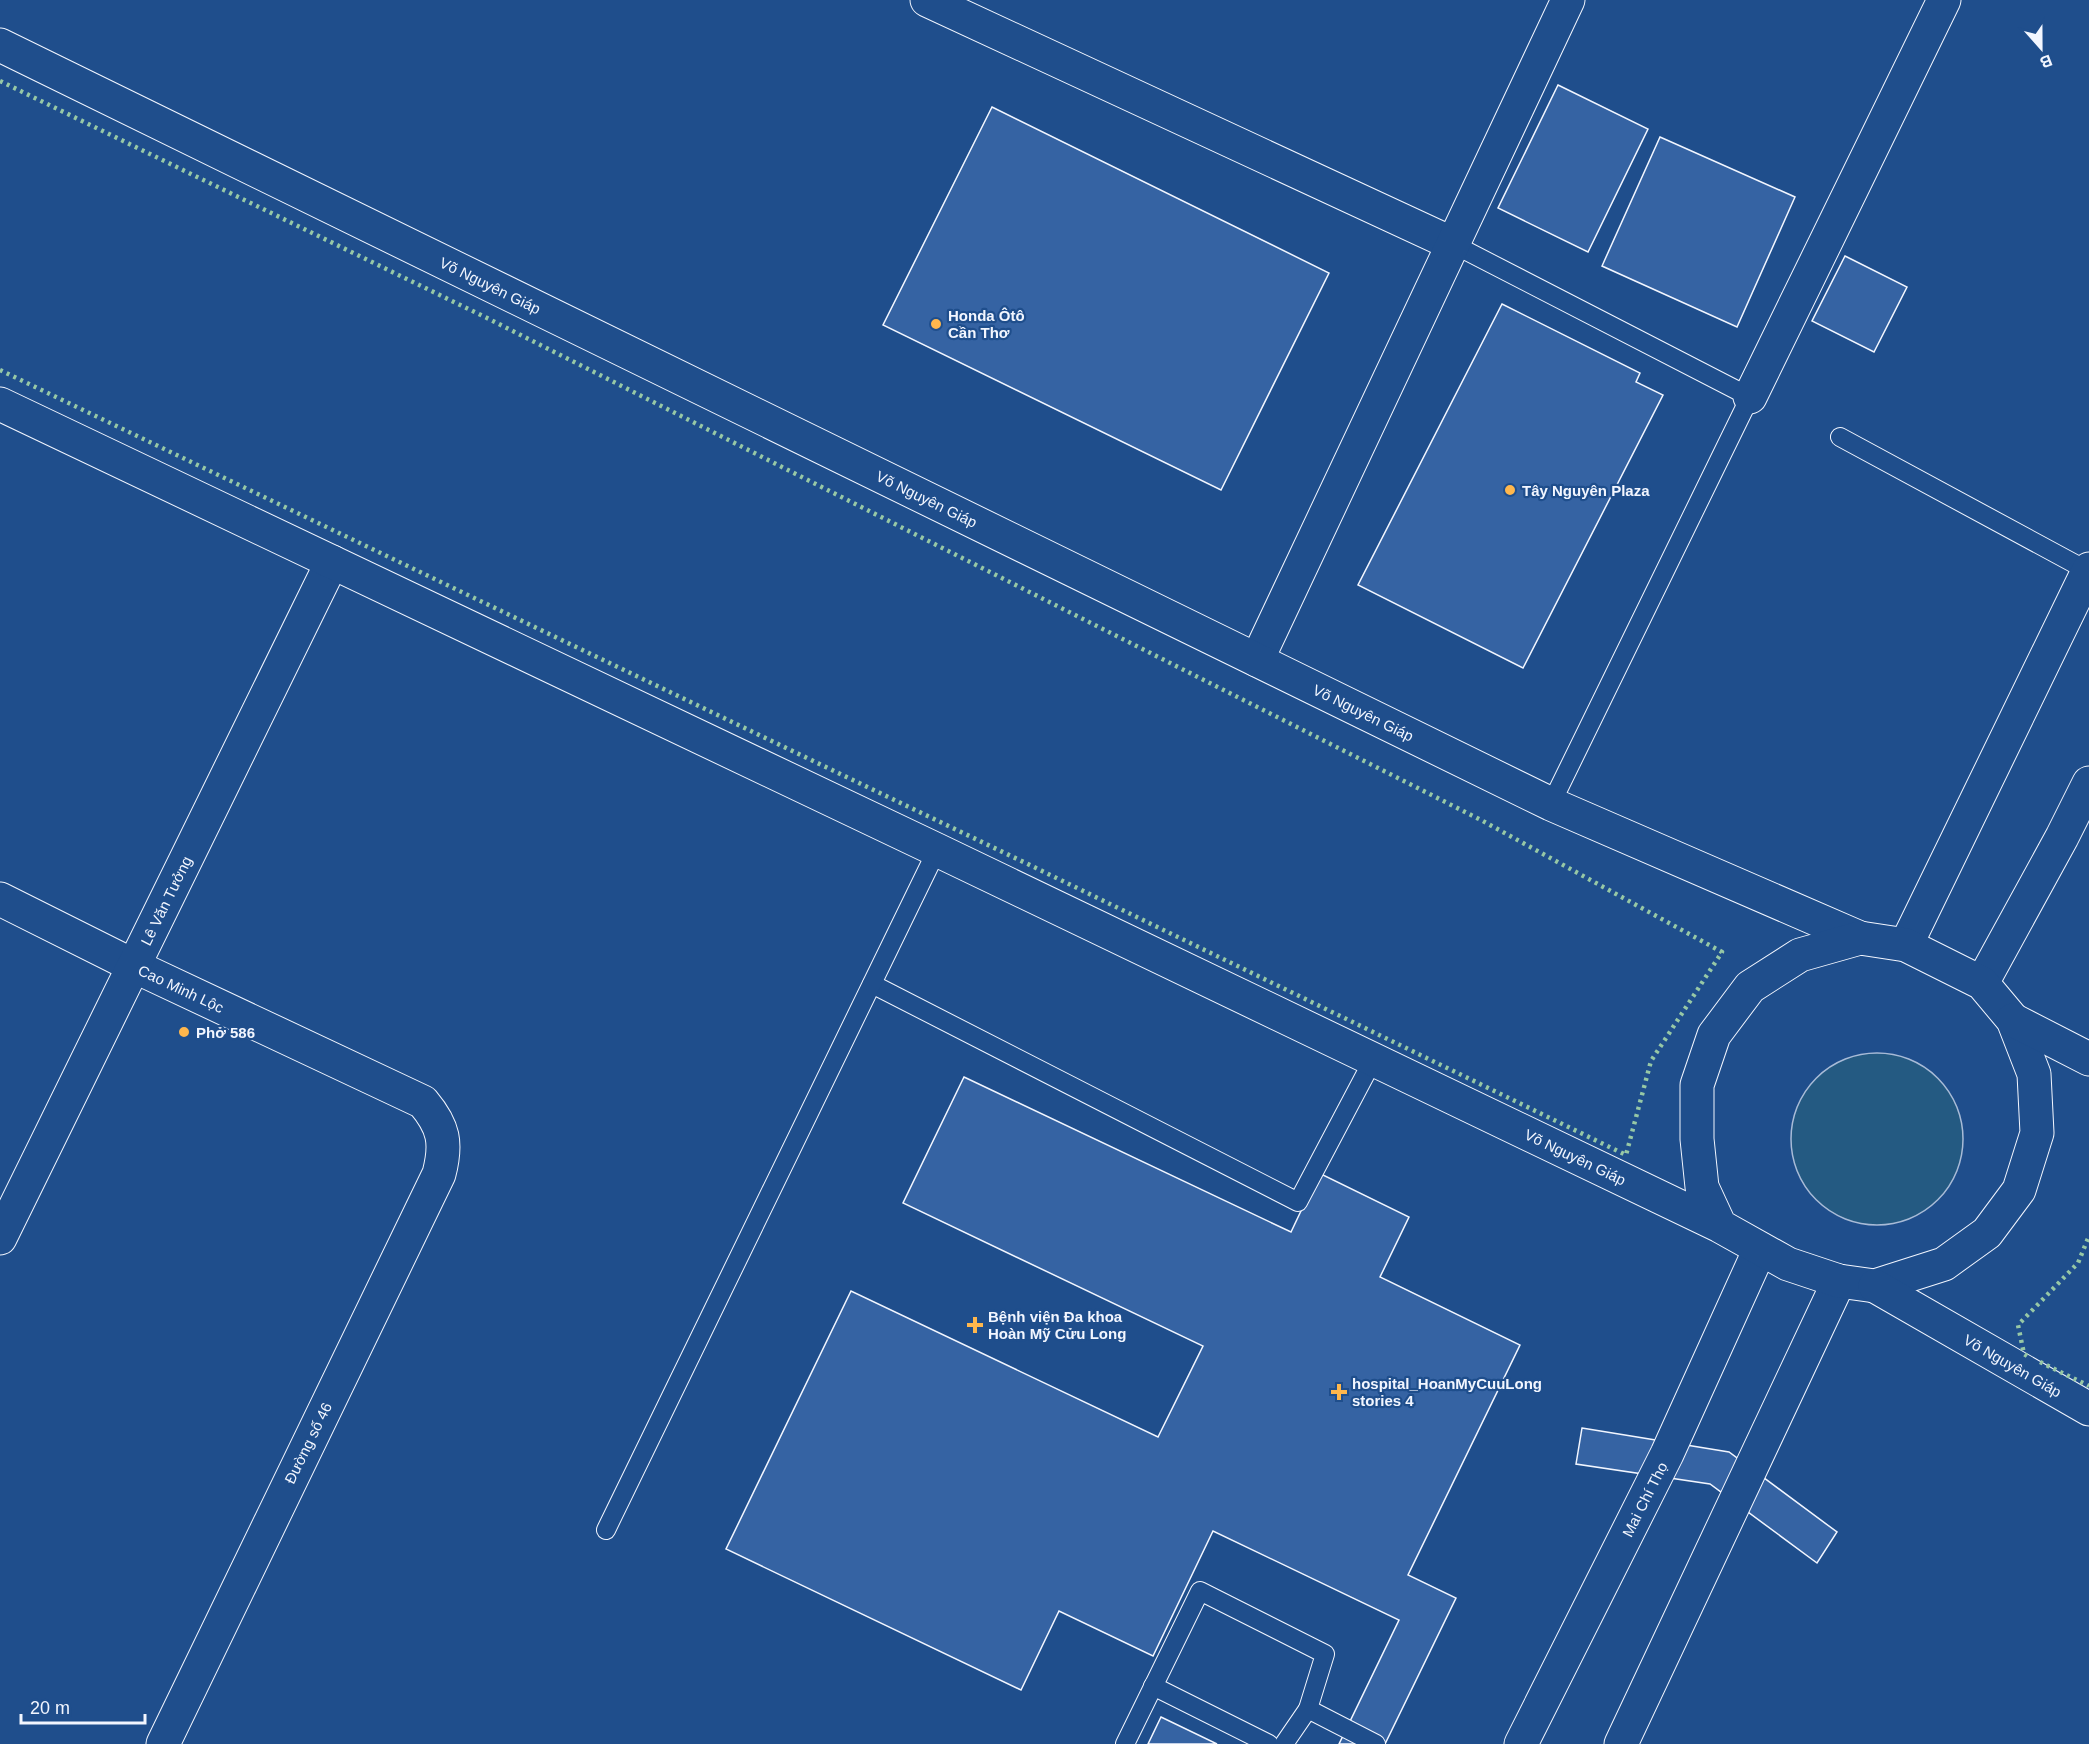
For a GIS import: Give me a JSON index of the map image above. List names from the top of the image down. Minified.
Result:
{"streets":{"main road":["Võ Nguyên Giáp","Lê Văn Tưởng","Cao Minh Lộc","Đường số 46","Mai Chí Thọ"]},"crossings":[["Võ Nguyên Giáp","Lê Văn Tưởng"],["Võ Nguyên Giáp","Mai Chí Thọ"],["Lê Văn Tưởng","Cao Minh Lộc"],["Cao Minh Lộc","Đường số 46"]],"places":{"other":["Honda Ôtô Cần Thơ","Tây Nguyên Plaza","Phở 586"],"health":["Bệnh viện Đa khoa Hoàn Mỹ Cửu Long","hospital_HoanMyCuuLong stories 4"]},"scale_bar":"20 m","north":"bottom"}
